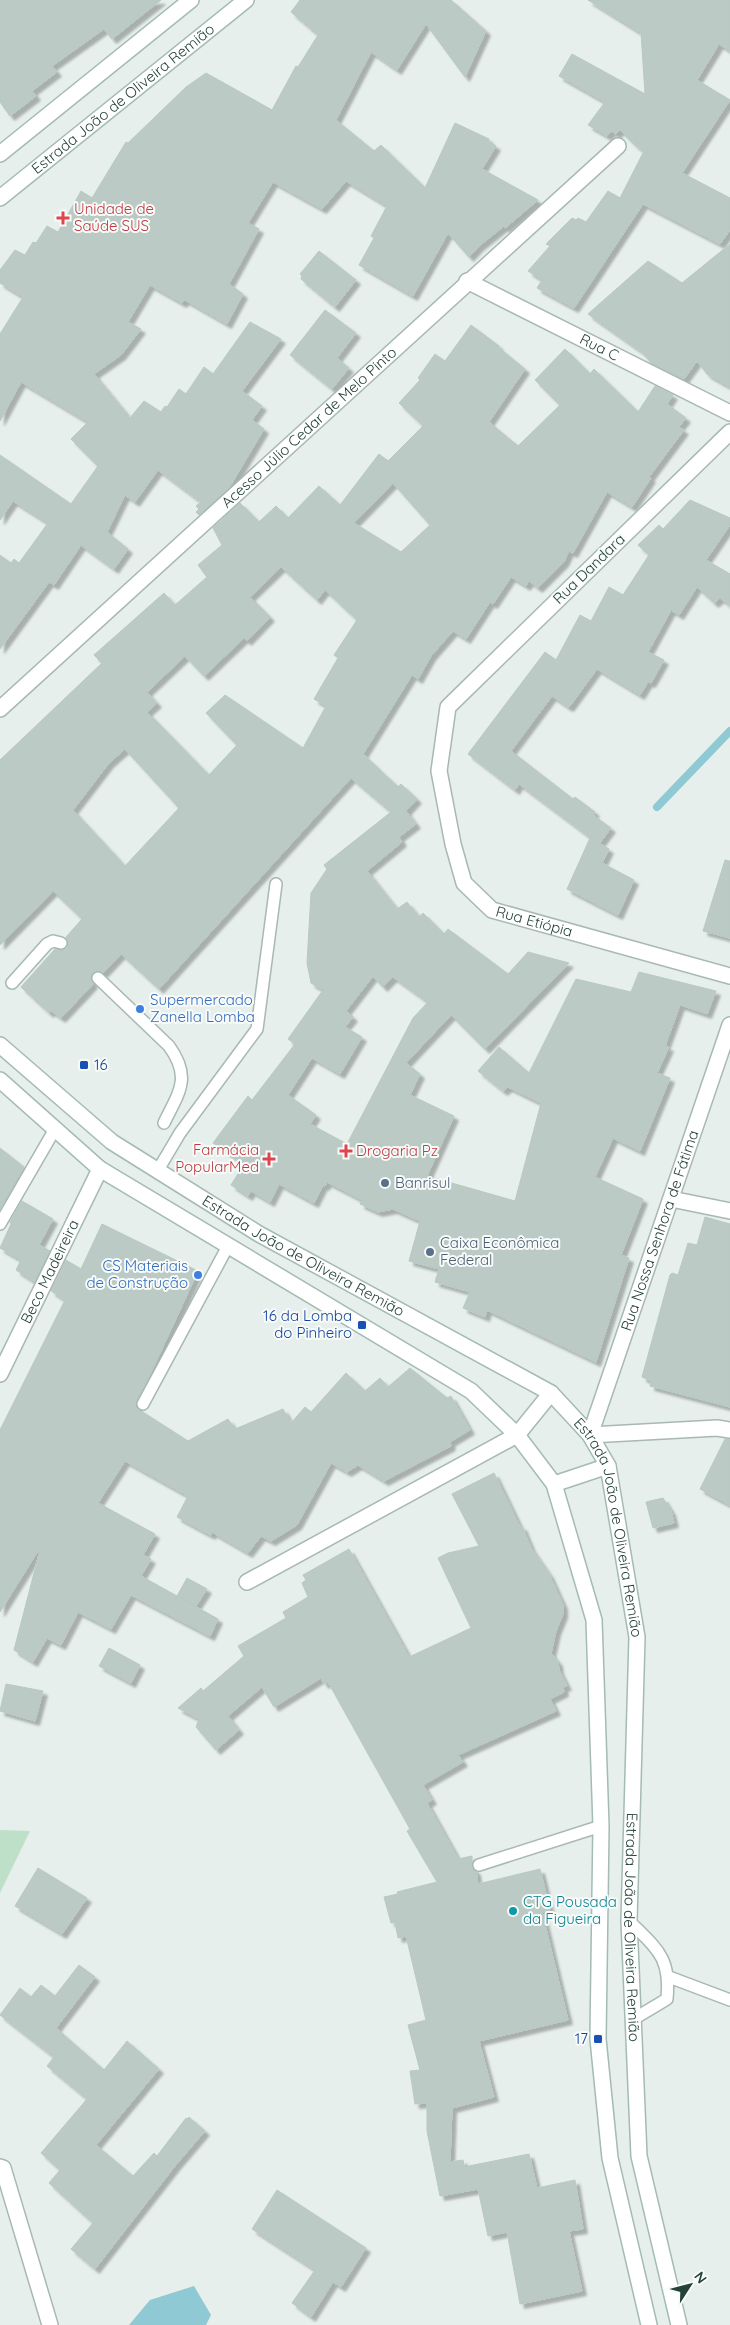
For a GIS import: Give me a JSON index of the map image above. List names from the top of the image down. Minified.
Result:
{"streets":{"main road":["Estrada João de Oliveira Remião","Rua C","Acesso Júlio Cedar de Melo Pinto","Rua Dandara","Rua Etiópia","Rua Nossa Senhora de Fátima","Beco Madeireira"]},"crossings":[["Estrada João de Oliveira Remião","Rua Nossa Senhora de Fátima"],["Estrada João de Oliveira Remião","Beco Madeireira"],["Rua C","Acesso Júlio Cedar de Melo Pinto"],["Rua Dandara","Rua Etiópia"]],"places":{"health":["Unidade de Saúde SUS","Drogaria Pz","Farmácia PopularMed"],"other":["Supermercado Zanella Lomba","Banrisul","Caixa Econômica Federal","CS Materiais de Construção","CTG Pousada da Figueira"],"transit":["16","16 da Lomba do Pinheiro","17"]},"north":"top right"}
